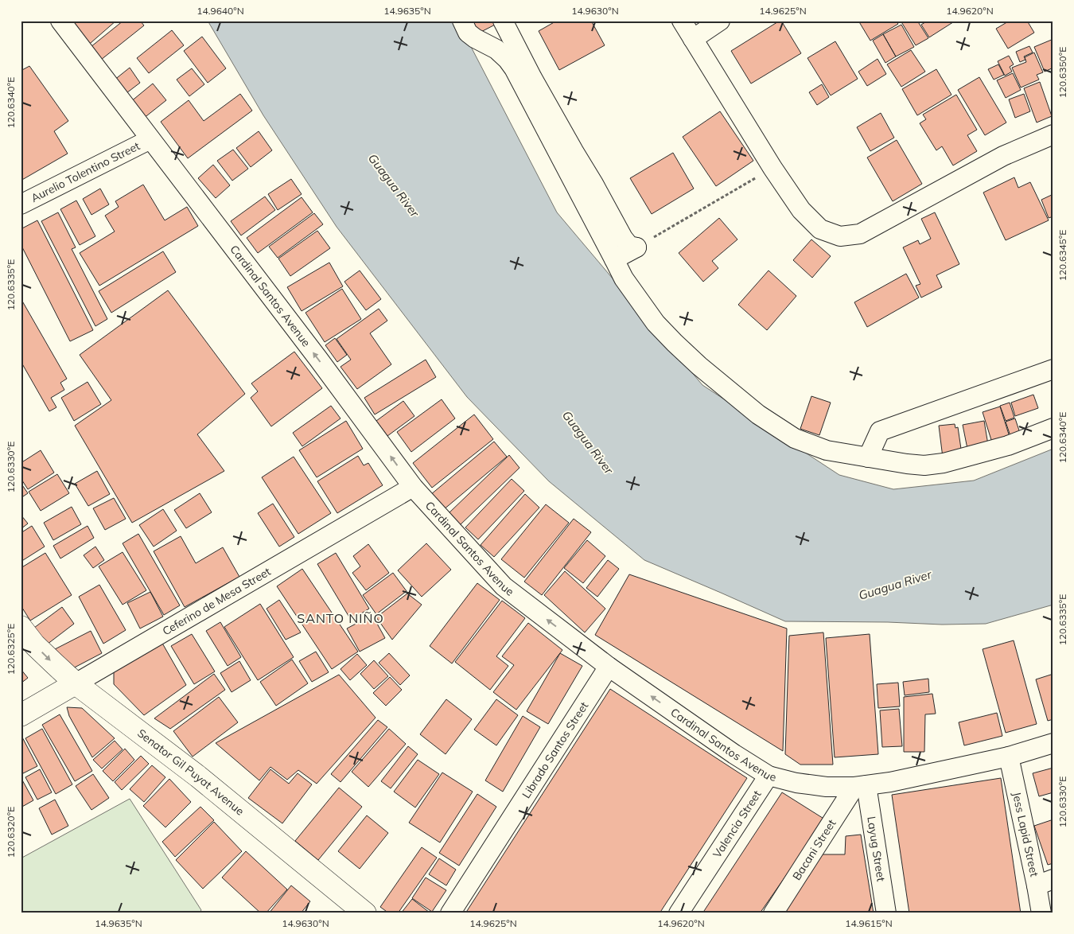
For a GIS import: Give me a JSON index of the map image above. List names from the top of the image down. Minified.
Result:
{"streets":{"main road":["Ceferino de Mesa Street","Senator Gil Puyat Avenue"],"street":["Aurelio Tolentino Street","Cardinal Santos Avenue","Librado Santos Street","Valencia Street","Jess Lapid Street","Layug Street","Bacani Street"]},"crossings":[["Aurelio Tolentino Street","Cardinal Santos Avenue"],["Cardinal Santos Avenue","Ceferino de Mesa Street"],["Cardinal Santos Avenue","Librado Santos Street"],["Cardinal Santos Avenue","Valencia Street"],["Cardinal Santos Avenue","Jess Lapid Street"],["Cardinal Santos Avenue","Layug Street"],["Cardinal Santos Avenue","Bacani Street"],["Ceferino de Mesa Street","Senator Gil Puyat Avenue"],["Layug Street","Bacani Street"]],"one_way":["Cardinal Santos Avenue"],"districts":["SANTO NIÑO"],"water":["Guagua River"],"coordinates":["14.9640°N","14.9635°N","14.9630°N","14.9625°N","14.9620°N","120.6350°E","120.6340°E","120.6345°E","120.6335°E","120.6330°E","120.6325°E","120.6320°E","14.9615°N"]}
